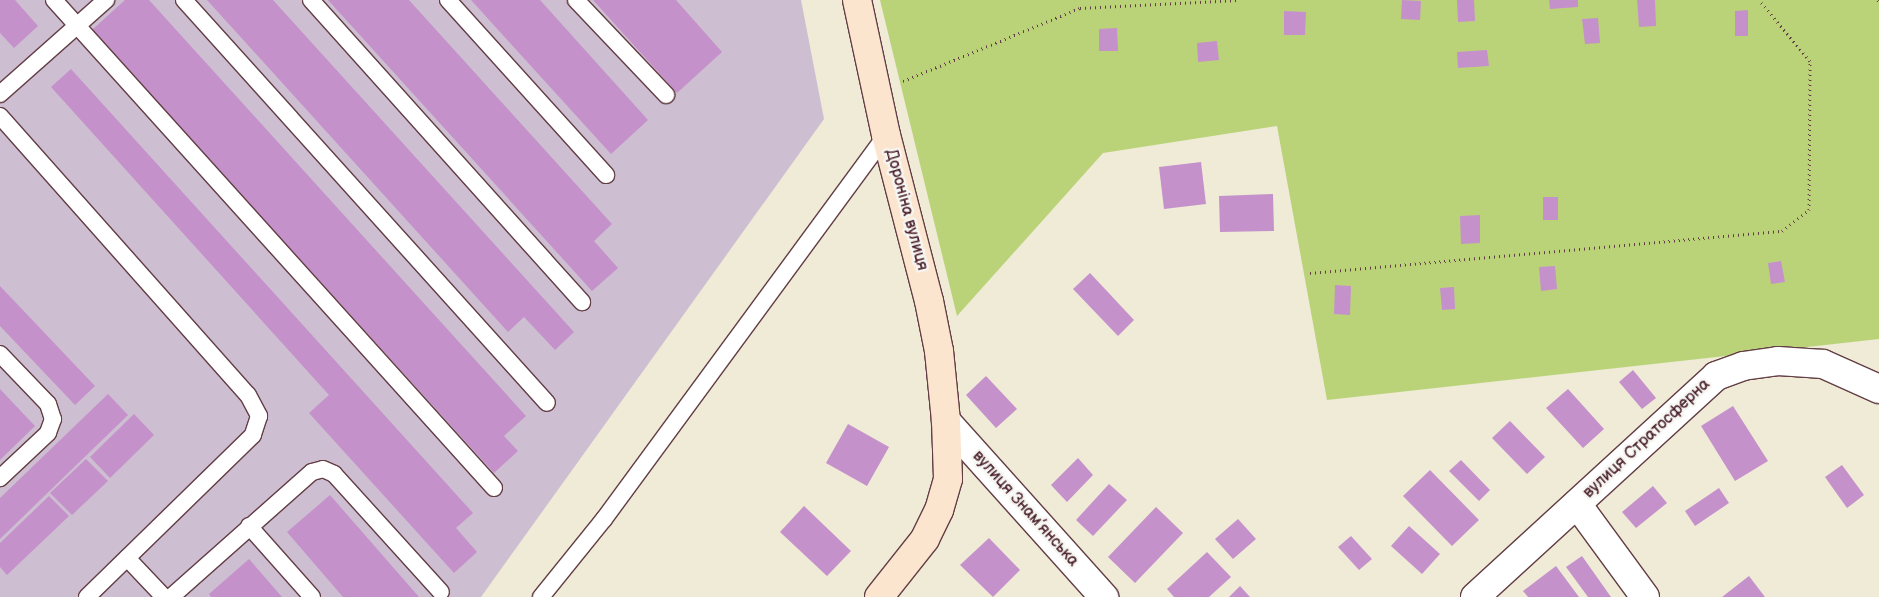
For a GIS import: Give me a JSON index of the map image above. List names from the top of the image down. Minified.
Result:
{"streets":{"street":["Дороніна вулиця","вулиця Стратосферна","вулиця Знам’янська"]},"crossings":[["Дороніна вулиця","вулиця Знам’янська"]]}
